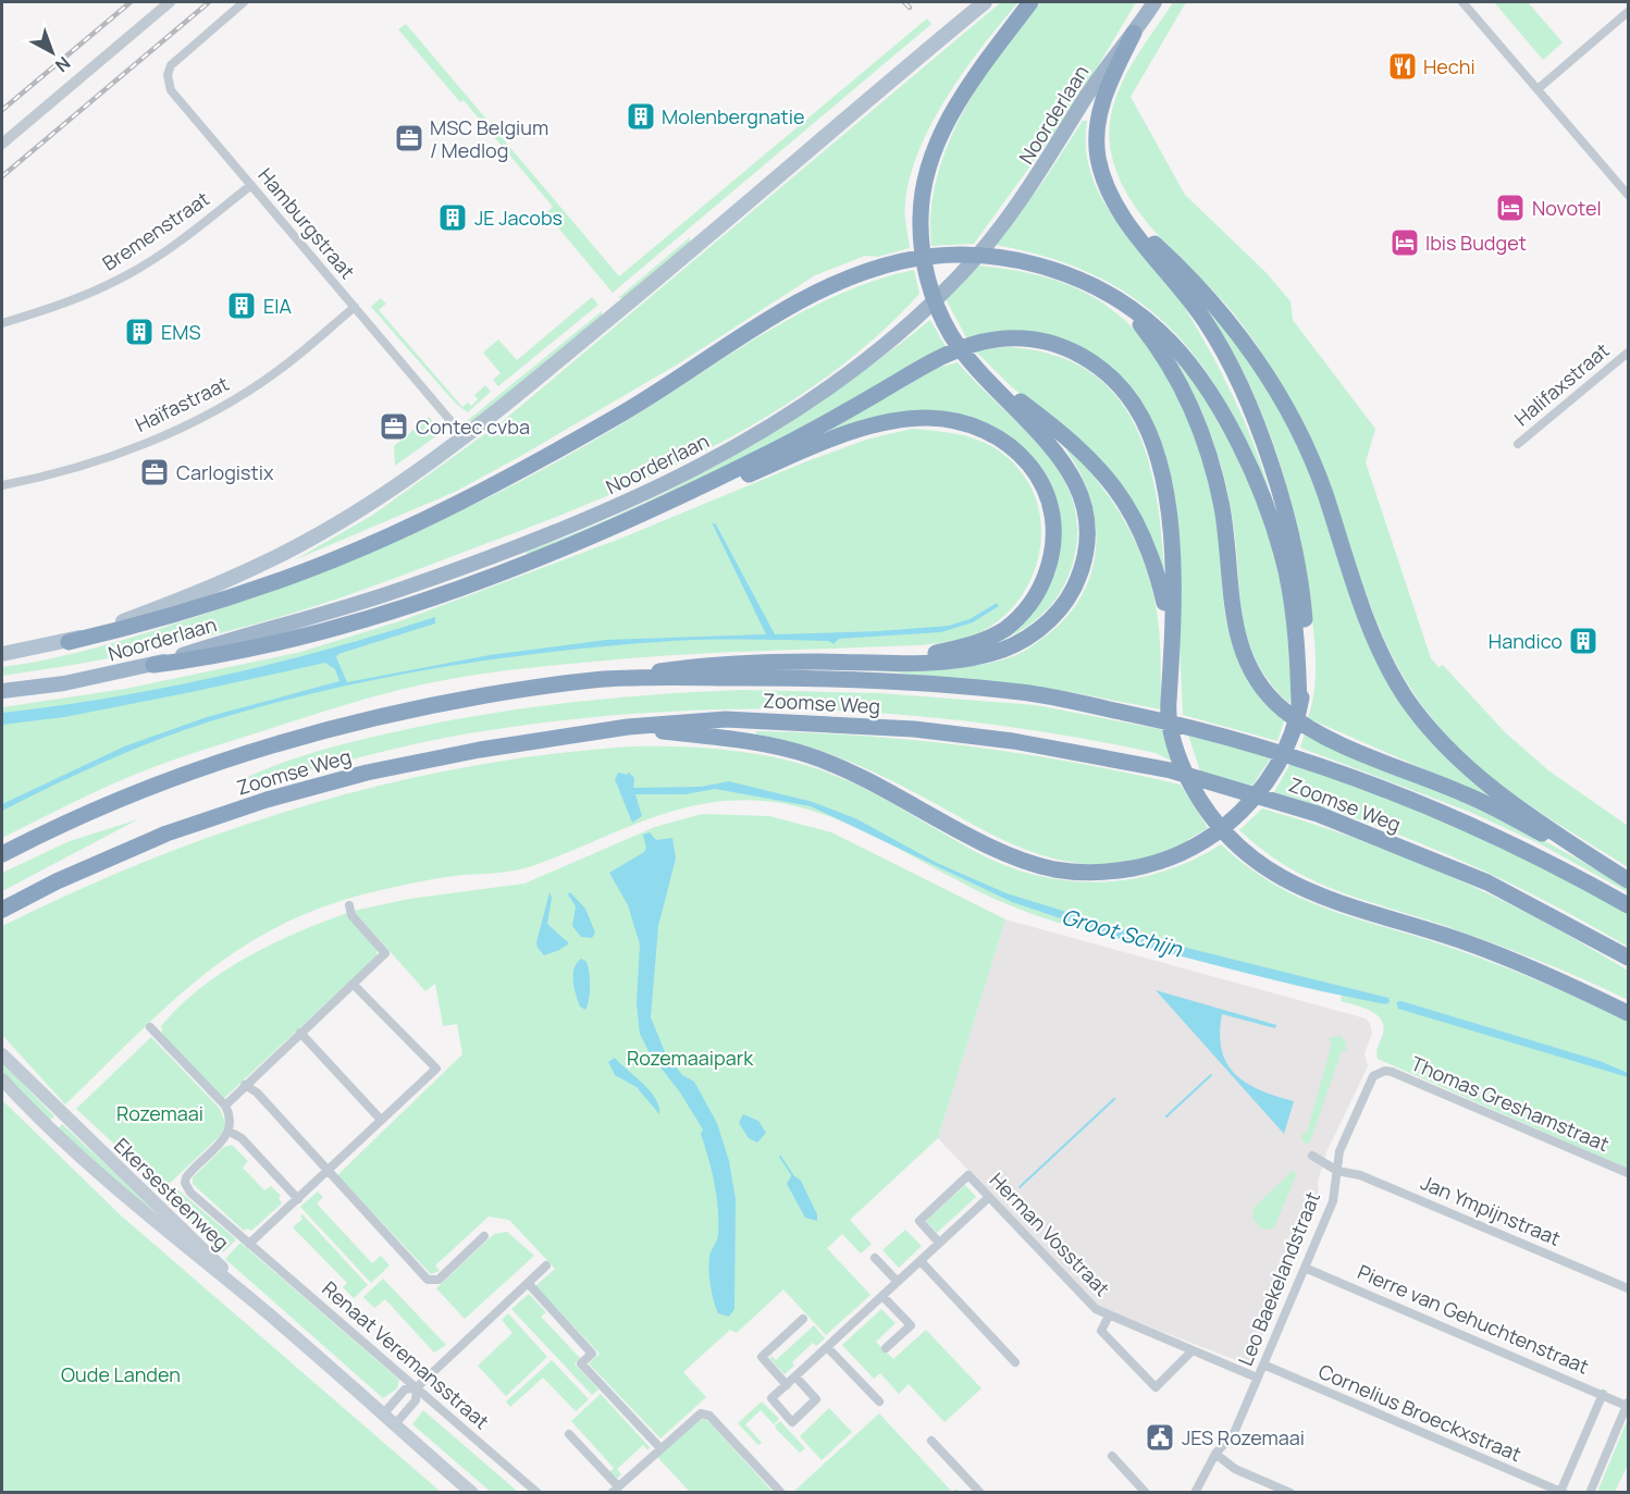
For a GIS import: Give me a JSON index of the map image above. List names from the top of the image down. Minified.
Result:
{"streets":{"highway":["Noorderlaan","Zoomse Weg"],"main road":["Ekersesteenweg"],"street":["Hamburgstraat","Bremenstraat","Halifaxstraat","Haïfastraat","Thomas Greshamstraat","Jan Ympijnstraat","Herman Vosstraat","Leo Baekelandstraat","Pierre van Gehuchtenstraat","Renaat Veremansstraat","Cornelius Broeckxstraat"]},"crossings":[["Noorderlaan","Hamburgstraat"],["Hamburgstraat","Bremenstraat"],["Hamburgstraat","Haïfastraat"],["Thomas Greshamstraat","Leo Baekelandstraat"],["Jan Ympijnstraat","Leo Baekelandstraat"],["Herman Vosstraat","Leo Baekelandstraat"],["Leo Baekelandstraat","Pierre van Gehuchtenstraat"],["Leo Baekelandstraat","Cornelius Broeckxstraat"]],"water":["Groot Schijn"],"parks":["Rozemaaipark","Rozemaai","Oude Landen"],"places":{"restaurant":["Hechi"],"building":["Molenbergnatie","JE Jacobs","EIA","EMS","Handico"],"office":["MSC Belgium / Medlog","Contec cvba","Carlogistix"],"hotel":["Novotel","Ibis Budget"],"public building":["JES Rozemaai"]},"north":"bottom right"}
